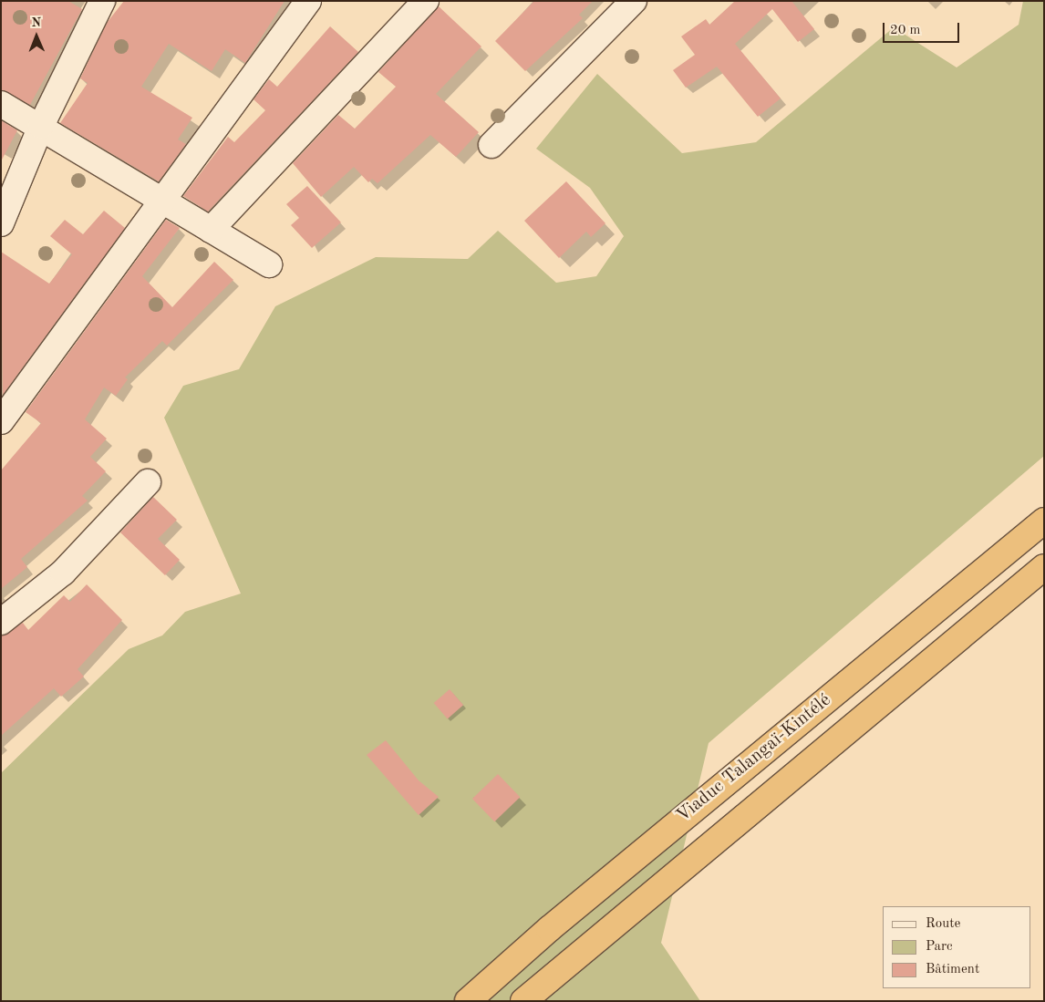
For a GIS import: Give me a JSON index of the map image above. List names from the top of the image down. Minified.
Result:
{"streets":{"highway":["Viaduc Talangaï-Kintélé"]},"legend":["Route","Parc","Bâtiment"],"scale_bar":"20 m","north":"top"}
